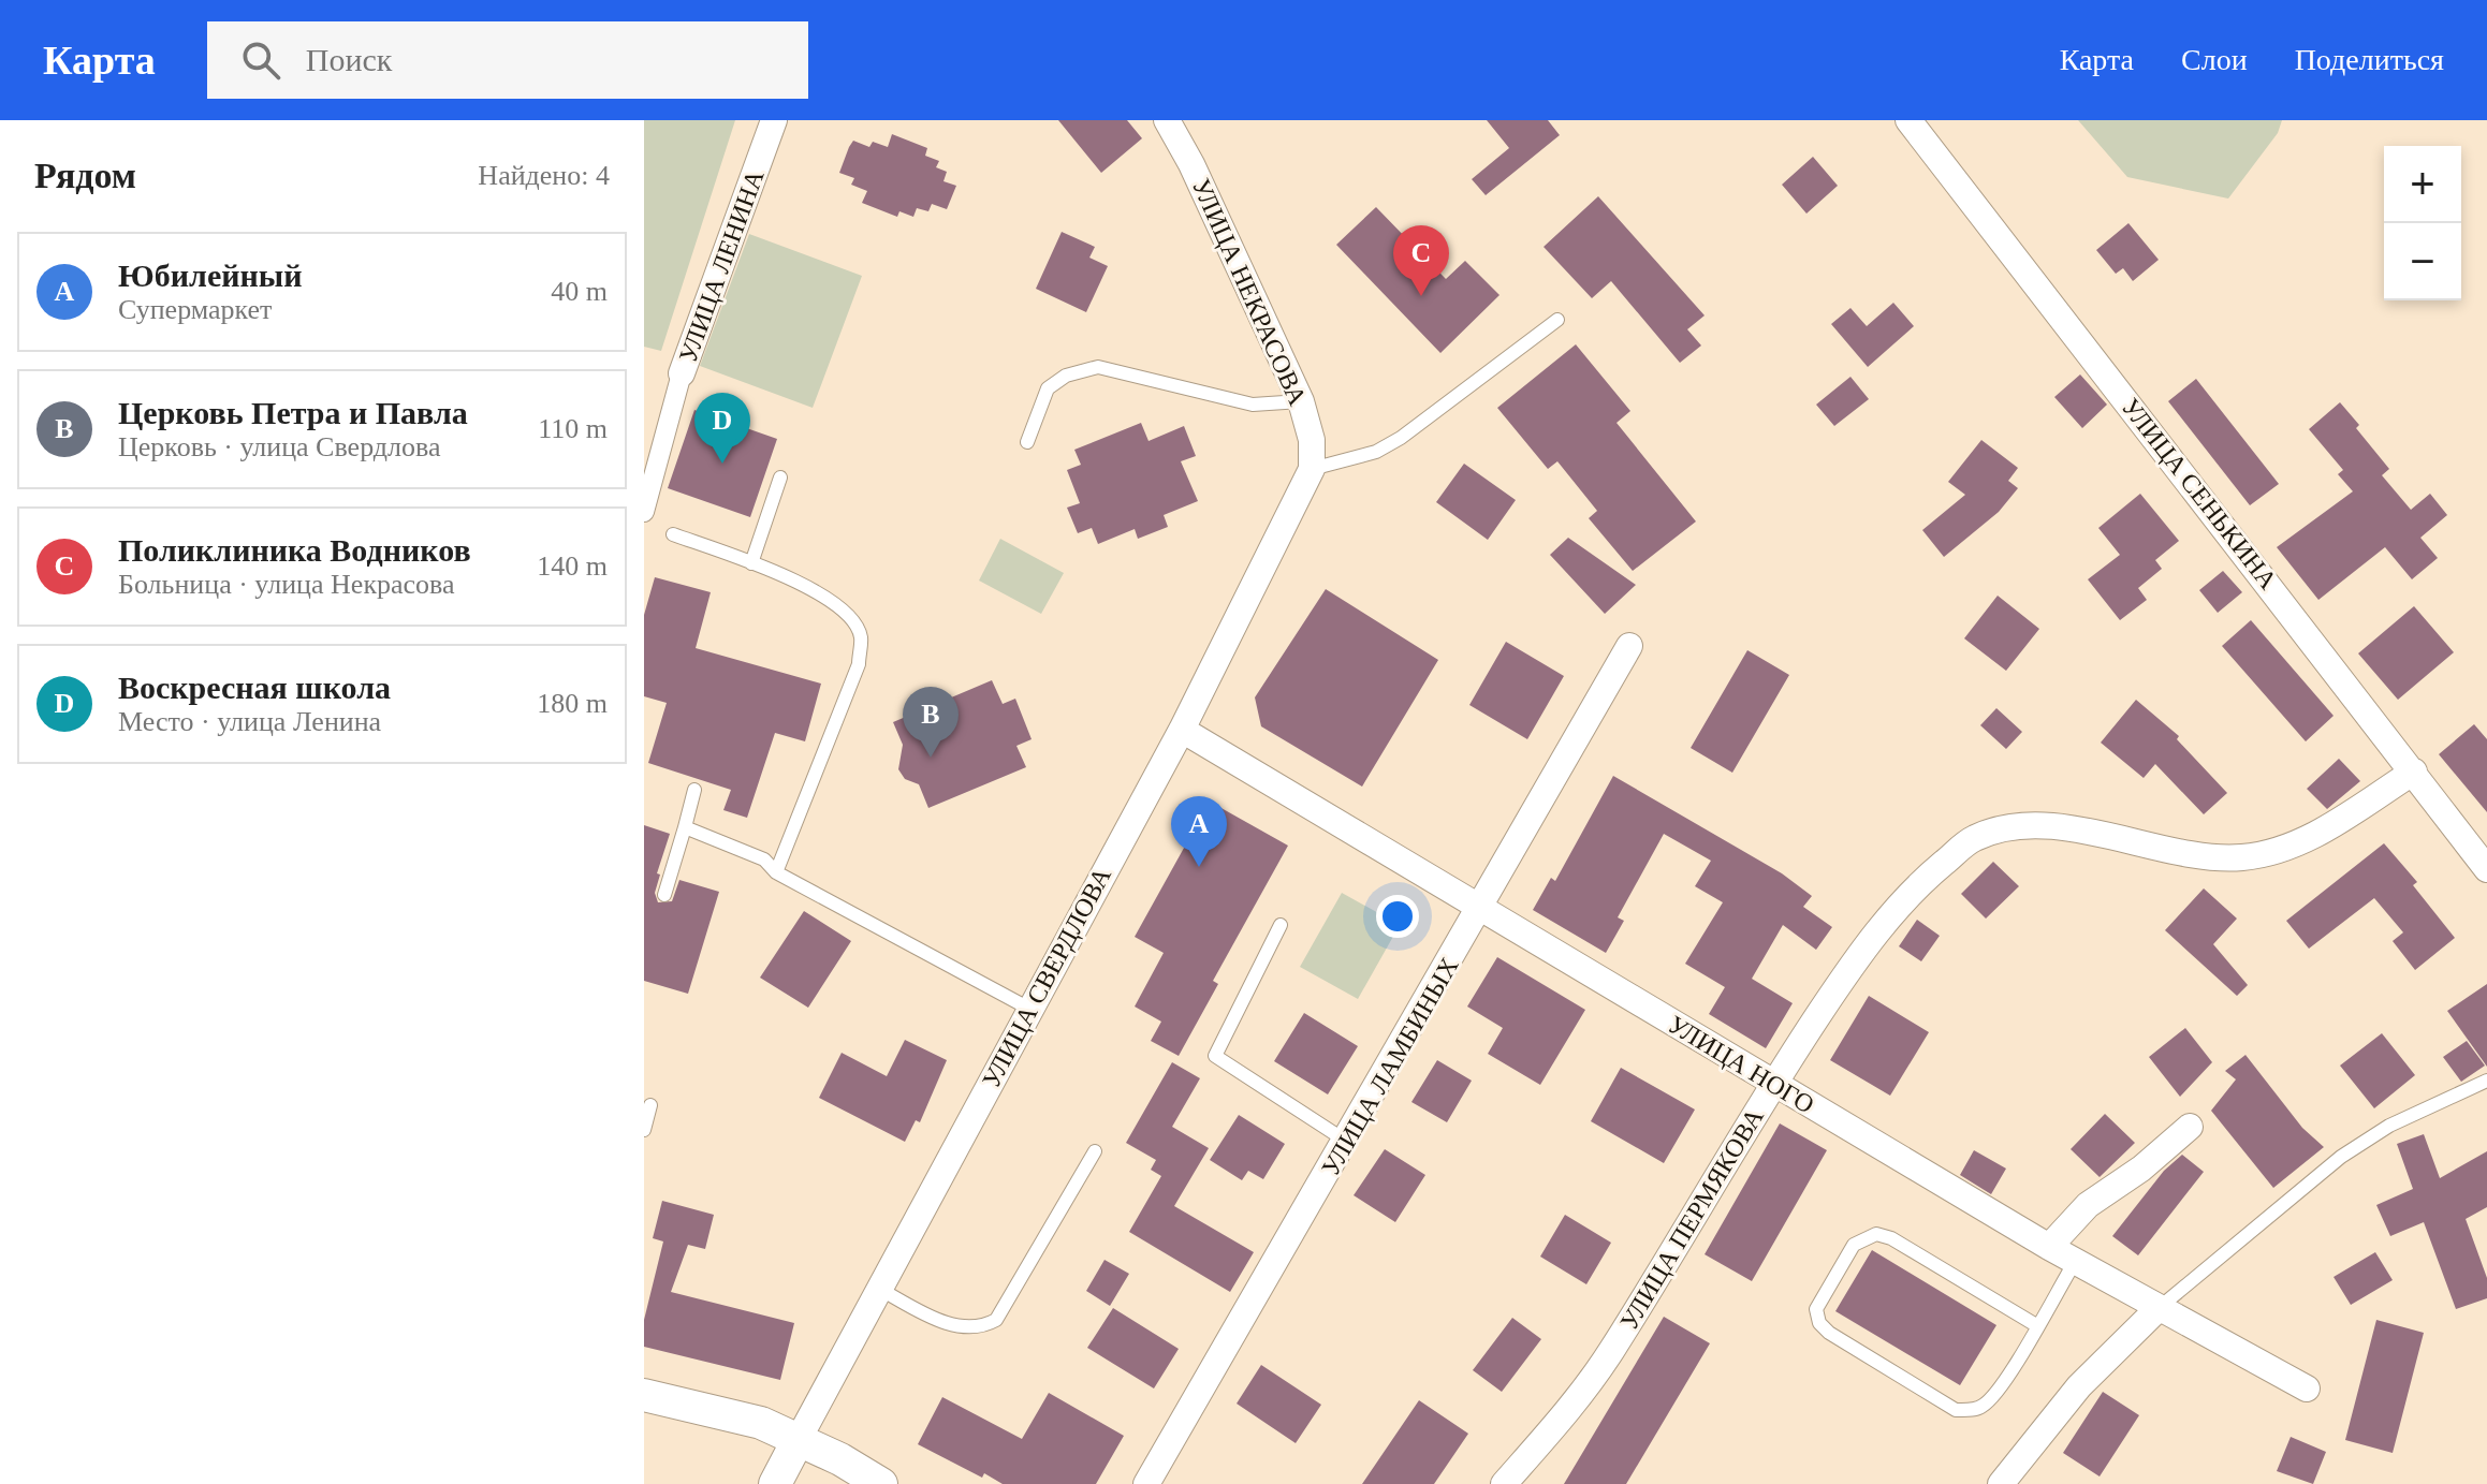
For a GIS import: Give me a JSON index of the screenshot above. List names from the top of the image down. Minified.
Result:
{"streets":{"street":["УЛИЦА ЛЕНИНА","УЛИЦА НЕКРАСОВА","УЛИЦА СЕНЬКИНА","УЛИЦА СВЕРДЛОВА","УЛИЦА НОГО","УЛИЦА ЛАМБИНЫХ","УЛИЦА ПЕРМЯКОВА"]},"crossings":[["УЛИЦА НЕКРАСОВА","УЛИЦА СВЕРДЛОВА"],["УЛИЦА СЕНЬКИНА","УЛИЦА ПЕРМЯКОВА"],["УЛИЦА СВЕРДЛОВА","УЛИЦА НОГО"],["УЛИЦА НОГО","УЛИЦА ЛАМБИНЫХ"],["УЛИЦА НОГО","УЛИЦА ПЕРМЯКОВА"]],"page":{"header":"Карта","search":"Поиск","nav":["Карта","Слои","Поделиться"],"heading":["Рядом","Найдено: 4"],"map_buttons":["+","−"],"pins":["C","D","B","A"],"list":[{"mark":"A","name":"Юбилейный","note":"Супермаркет","value":"40 m"},{"mark":"B","name":"Церковь Петра и Павла","note":"Церковь · улица Свердлова","value":"110 m"},{"mark":"C","name":"Поликлиника Водников","note":"Больница · улица Некрасова","value":"140 m"},{"mark":"D","name":"Воскресная школа","note":"Место · улица Ленина","value":"180 m"}]}}
